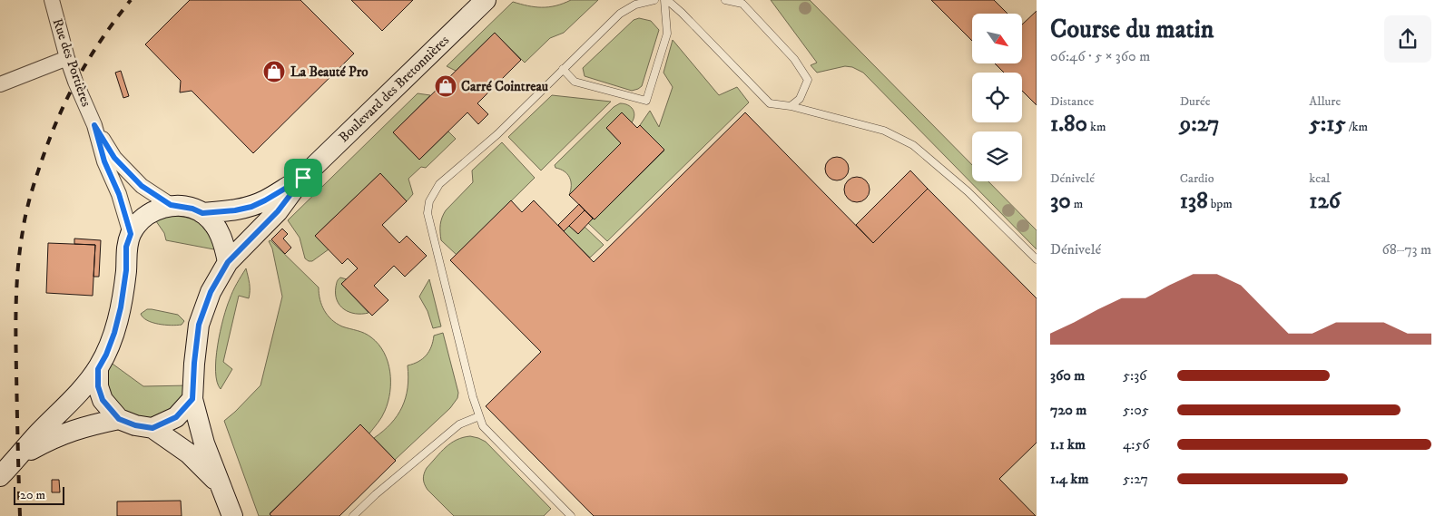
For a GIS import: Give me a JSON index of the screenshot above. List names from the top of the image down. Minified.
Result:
{"streets":{"street":["Rue des Portières","Boulevard des Bretonnières"]},"places":{"shop":["La Beauté Pro","Carré Cointreau"]},"scale_bar":"20 m","north":"bottom right","page":{"heading":["Course du matin","06:46 · 5 × 360 m"],"stats":[["Distance","1.80 km"],["Durée","9:27"],["Allure","5:15 /km"],["Dénivelé","30 m"],["Cardio","138 bpm"],["kcal","126"]],"chart":["Dénivelé","68–73 m"],"list":[{"name":"360 m","note":"5:36"},{"name":"720 m","note":"5:05"},{"name":"1.1 km","note":"4:56"},{"name":"1.4 km","note":"5:27"}],"scale":"20 m"}}
